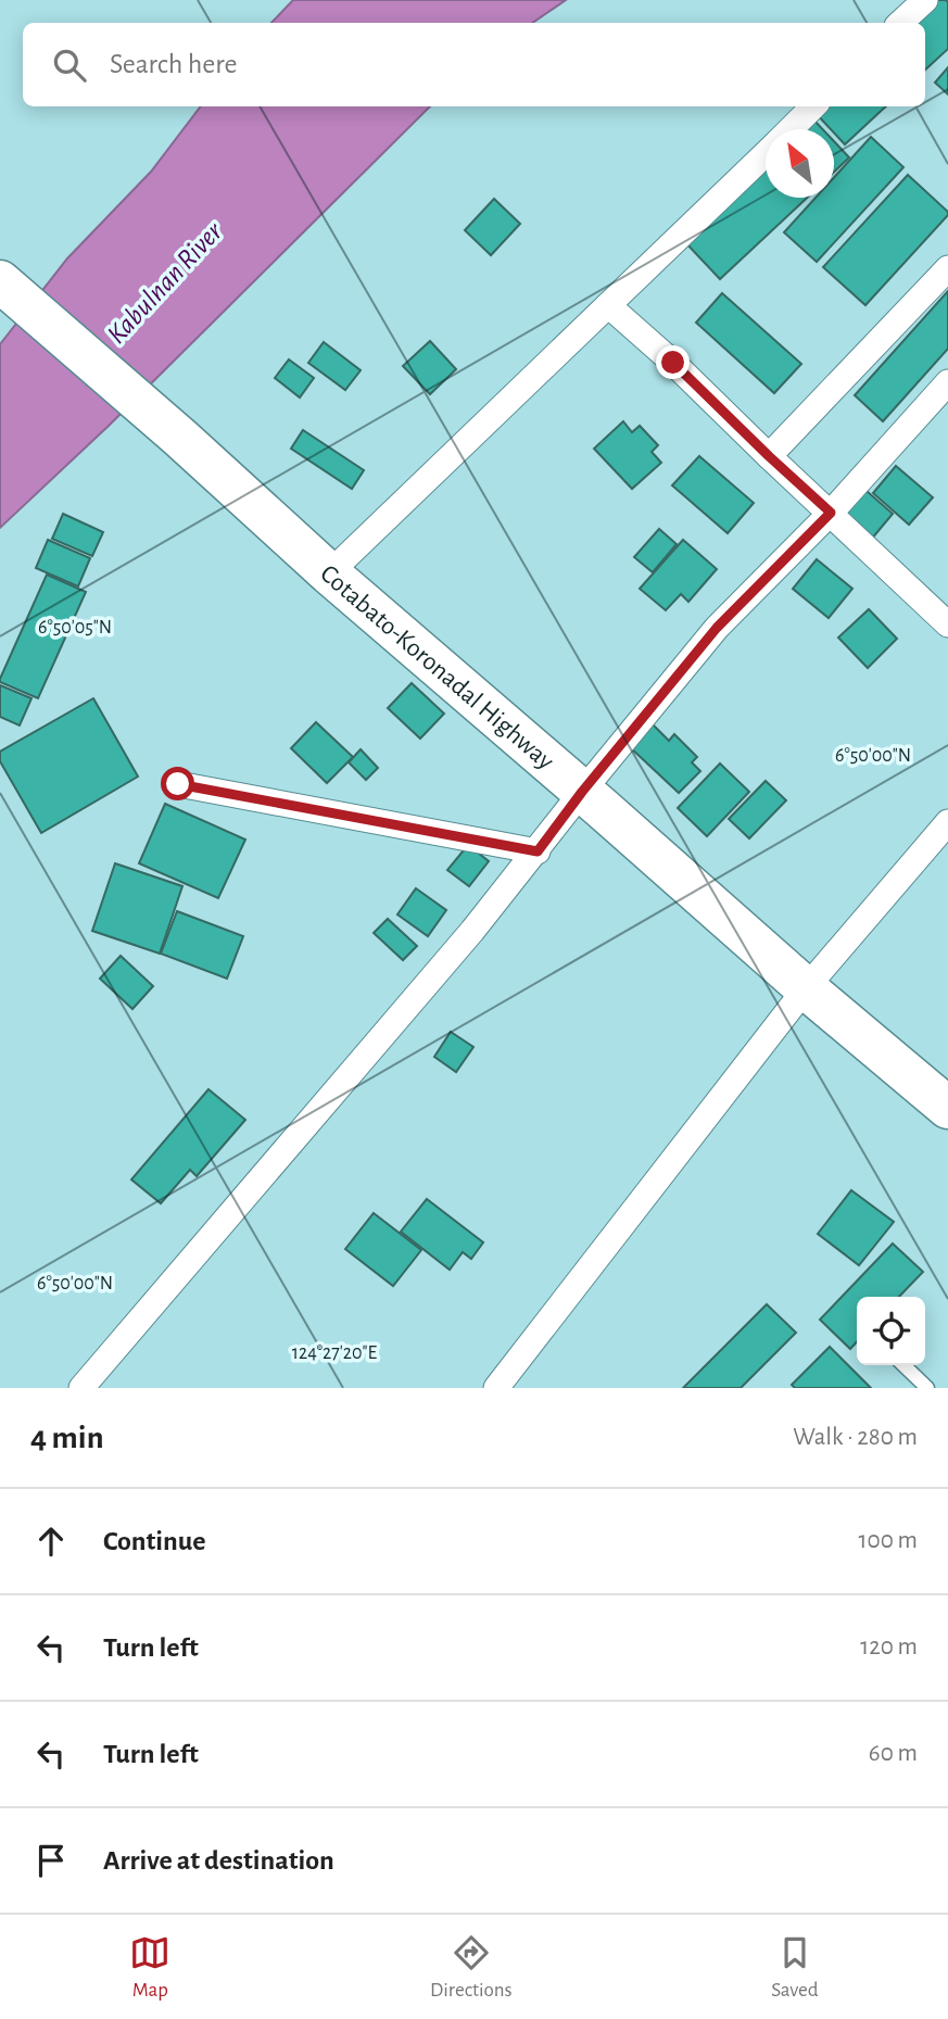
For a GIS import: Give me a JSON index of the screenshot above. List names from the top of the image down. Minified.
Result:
{"streets":{"highway":["Cotabato-Koronadal Highway"]},"water":["Kabulnan River"],"north":"top left","page":{"search":"Search here","heading":["4 min","Walk · 280 m"],"list":[["Continue","100 m"],["Turn left","120 m"],["Turn left","60 m"],"Arrive at destination"],"nav":["Map","Directions","Saved"]},"coordinates":["6°50'05\"N","6°50'00\"N","124°27'20\"E"]}
